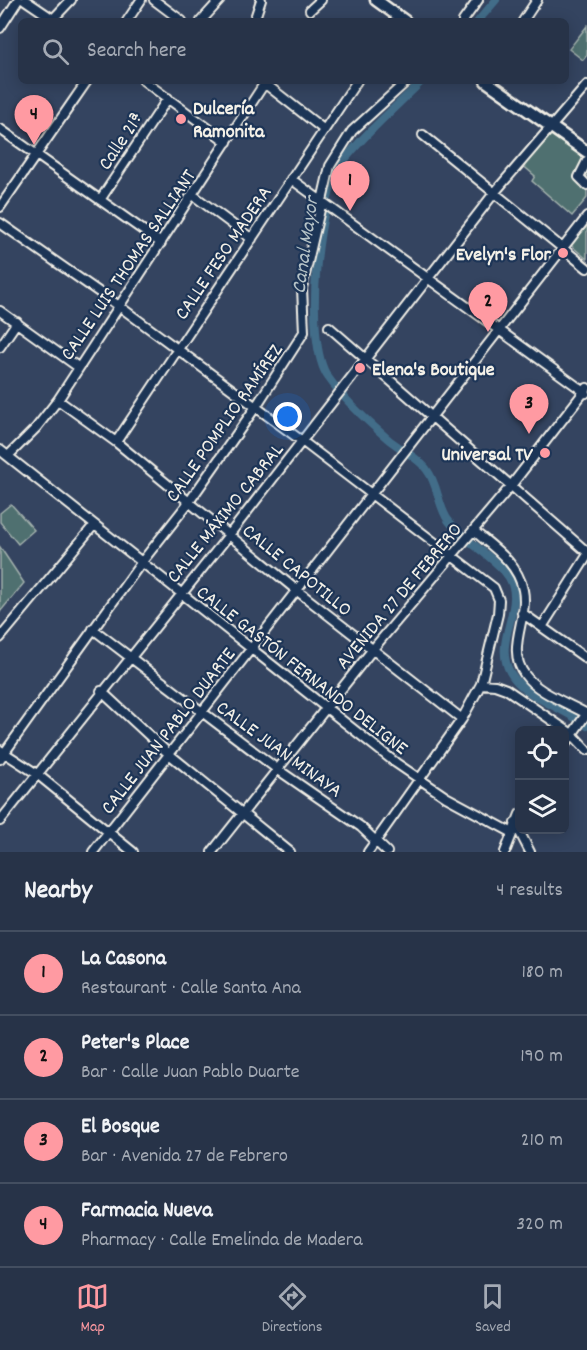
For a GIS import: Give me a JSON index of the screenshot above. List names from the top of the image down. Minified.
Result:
{"streets":{"street":["Calle 21ª","CALLE FESO MADERA","CALLE LUIS THOMAS SALLIANT","CALLE POMPLIO RAMÍREZ","CALLE MÁXIMO CABRAL","CALLE CAPOTILLO","AVENIDA 27 DE FEBRERO","CALLE GASTÓN FERNANDO DELIGNE","CALLE JUAN PABLO DUARTE","CALLE JUAN MINAYA"]},"crossings":[["CALLE FESO MADERA","CALLE CAPOTILLO"],["CALLE LUIS THOMAS SALLIANT","CALLE CAPOTILLO"],["CALLE LUIS THOMAS SALLIANT","CALLE GASTÓN FERNANDO DELIGNE"],["CALLE POMPLIO RAMÍREZ","CALLE CAPOTILLO"],["CALLE POMPLIO RAMÍREZ","CALLE GASTÓN FERNANDO DELIGNE"],["CALLE POMPLIO RAMÍREZ","CALLE JUAN MINAYA"],["CALLE MÁXIMO CABRAL","CALLE CAPOTILLO"],["CALLE MÁXIMO CABRAL","CALLE GASTÓN FERNANDO DELIGNE"],["CALLE MÁXIMO CABRAL","CALLE JUAN MINAYA"],["CALLE CAPOTILLO","AVENIDA 27 DE FEBRERO"],["CALLE CAPOTILLO","CALLE JUAN PABLO DUARTE"],["AVENIDA 27 DE FEBRERO","CALLE GASTÓN FERNANDO DELIGNE"],["AVENIDA 27 DE FEBRERO","CALLE JUAN MINAYA"],["CALLE GASTÓN FERNANDO DELIGNE","CALLE JUAN PABLO DUARTE"],["CALLE JUAN PABLO DUARTE","CALLE JUAN MINAYA"]],"water":["Canal Mayor"],"places":["Dulcería Ramonita","Evelyn's Flor","Elena's Boutique","Universal TV"],"page":{"search":"Search here","pins":["4","1","2","3"],"heading":["Nearby","4 results"],"list":[{"mark":"1","name":"La Casona","note":"Restaurant · Calle Santa Ana","value":"180 m"},{"mark":"2","name":"Peter's Place","note":"Bar · Calle Juan Pablo Duarte","value":"190 m"},{"mark":"3","name":"El Bosque","note":"Bar · Avenida 27 de Febrero","value":"210 m"},{"mark":"4","name":"Farmacia Nueva","note":"Pharmacy · Calle Emelinda de Madera","value":"320 m"}],"nav":["Map","Directions","Saved"]}}
